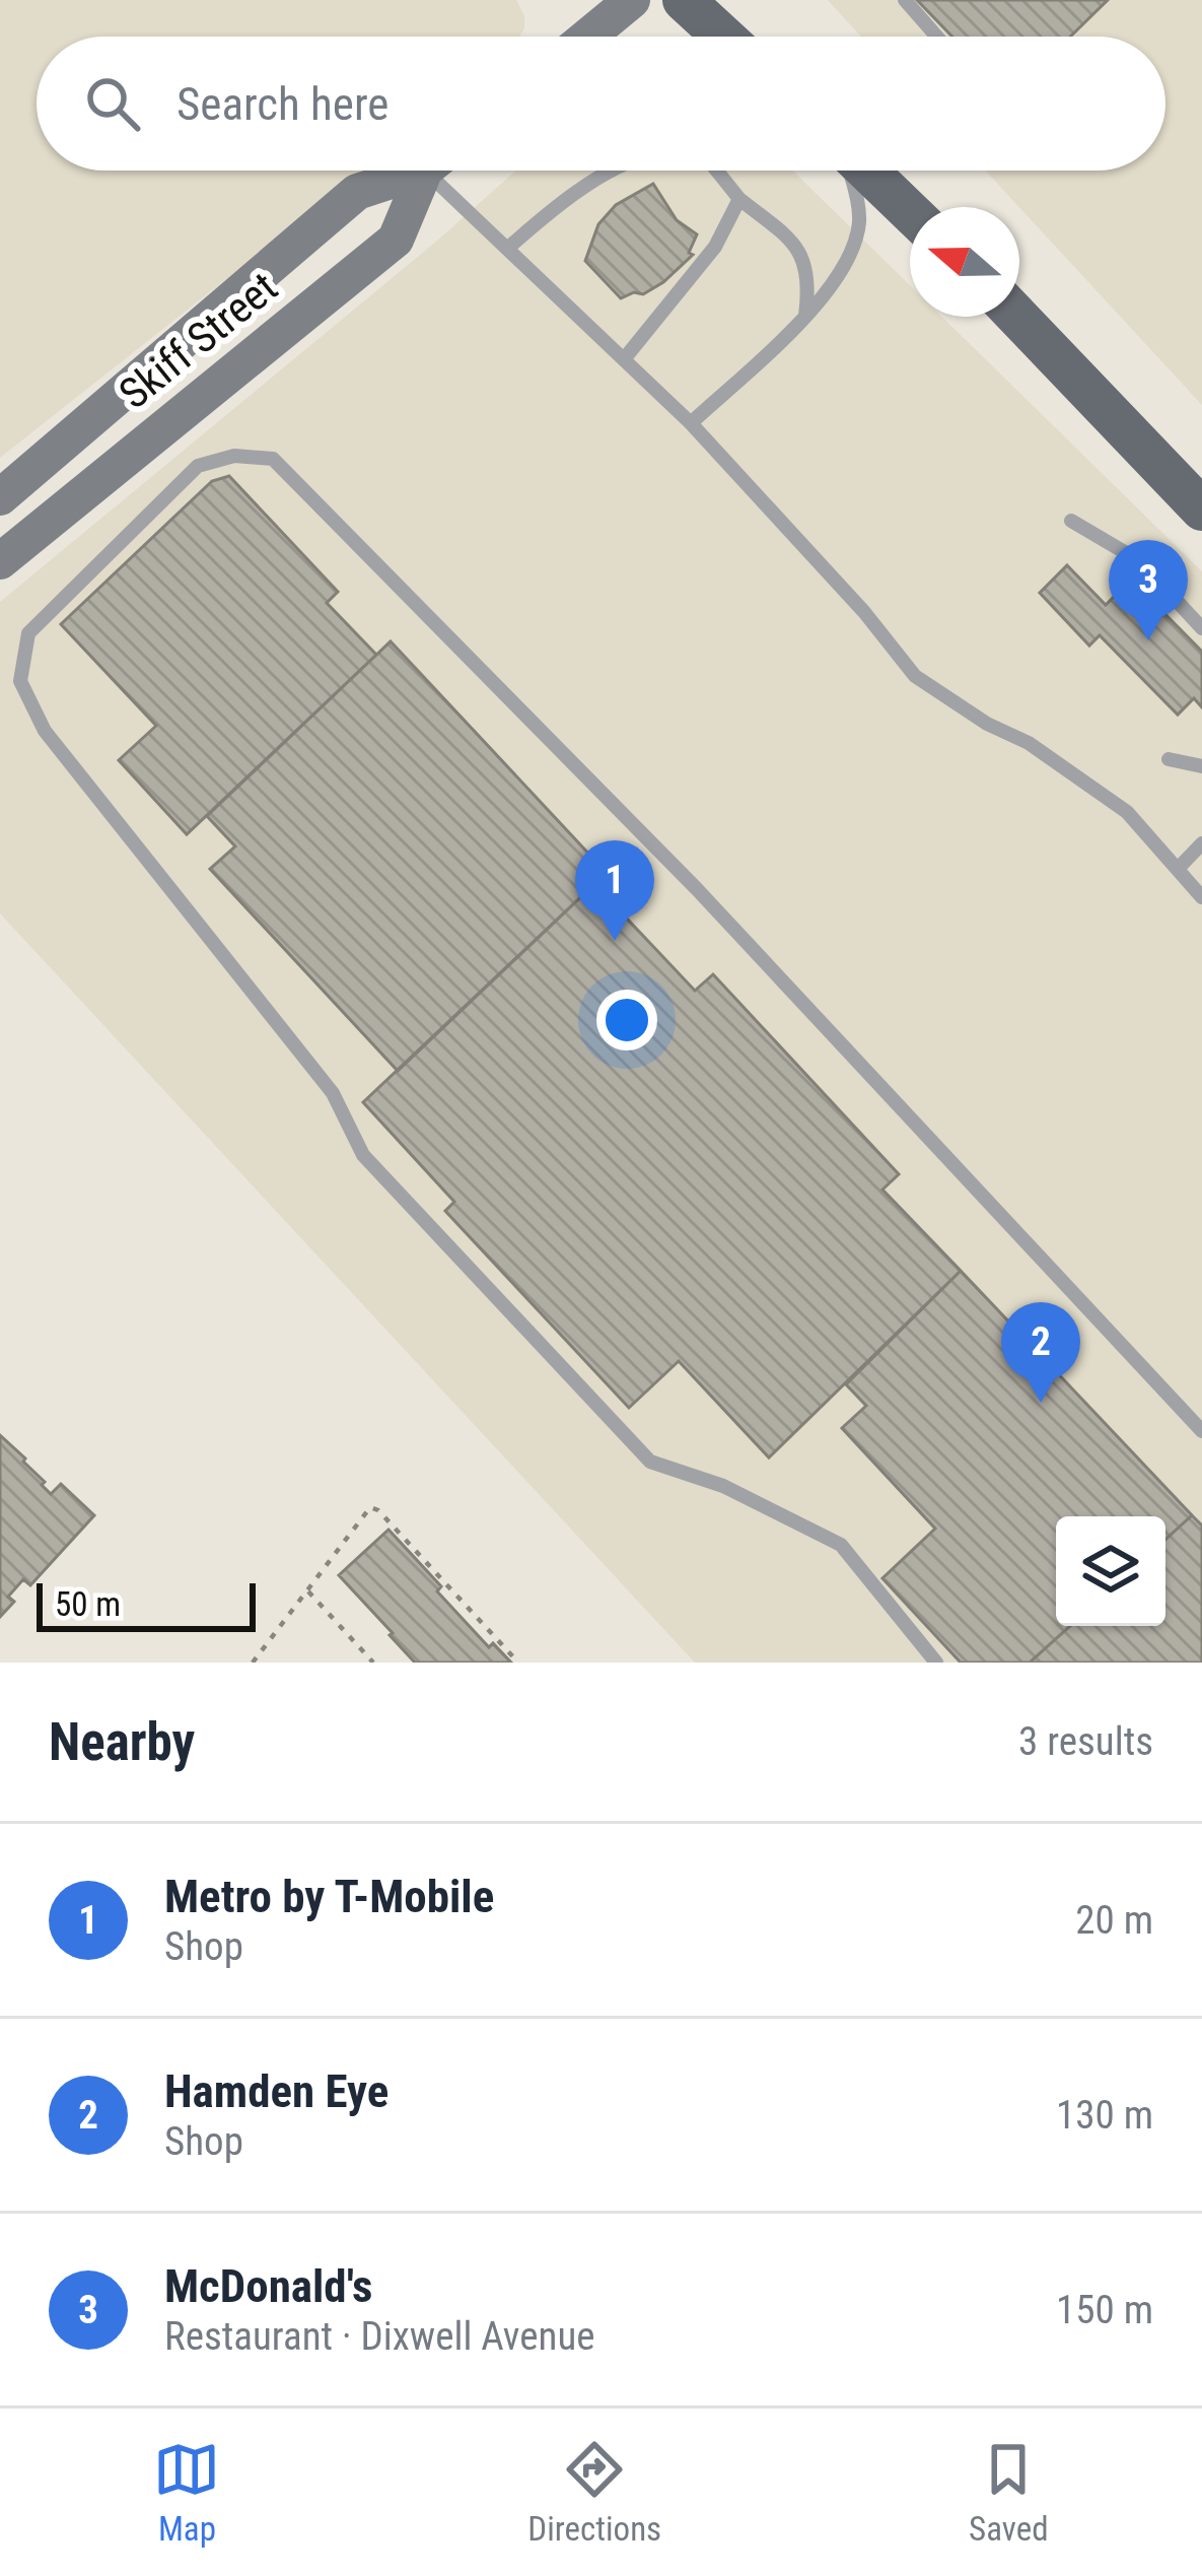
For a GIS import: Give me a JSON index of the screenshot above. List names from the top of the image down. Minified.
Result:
{"streets":{"street":["Skiff Street"]},"scale_bar":"50 m","north":"left","page":{"search":"Search here","pins":["3","1","2"],"scale":"50 m","heading":["Nearby","3 results"],"list":[{"mark":"1","name":"Metro by T-Mobile","note":"Shop","value":"20 m"},{"mark":"2","name":"Hamden Eye","note":"Shop","value":"130 m"},{"mark":"3","name":"McDonald's","note":"Restaurant · Dixwell Avenue","value":"150 m"}],"nav":["Map","Directions","Saved"]}}
